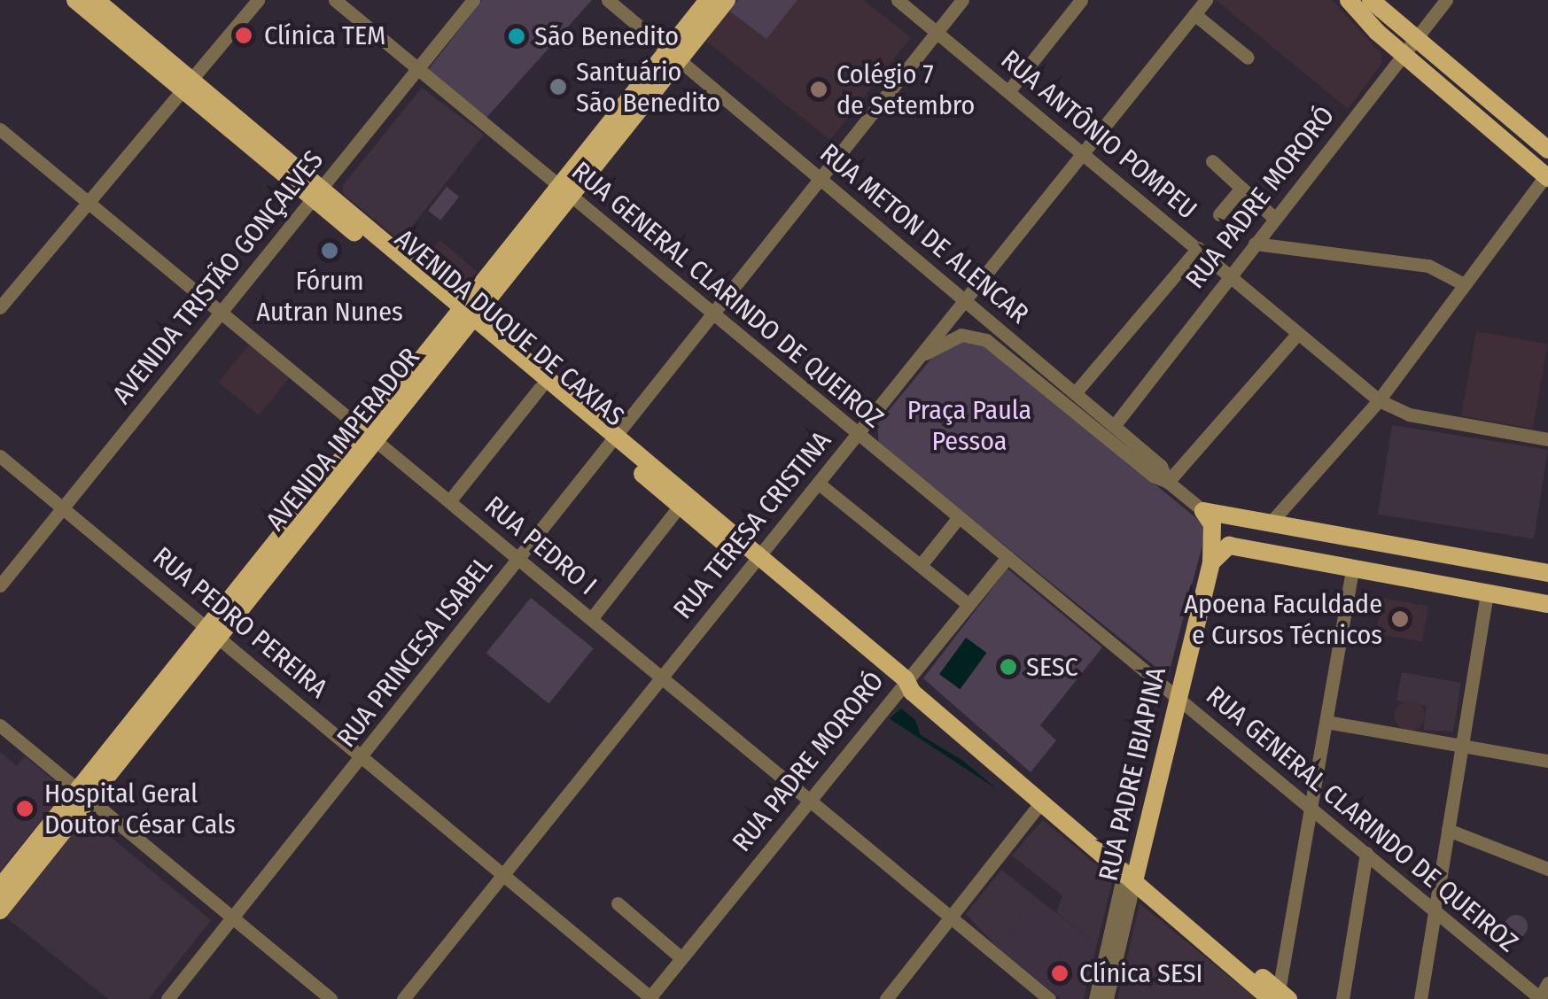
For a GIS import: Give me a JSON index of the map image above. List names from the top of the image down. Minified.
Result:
{"streets":{"main road":["AVENIDA DUQUE DE CAXIAS","AVENIDA IMPERADOR","RUA PADRE IBIAPINA"],"street":["RUA ANTÔNIO POMPEU","RUA PADRE MORORÓ","RUA METON DE ALENCAR","AVENIDA TRISTÃO GONÇALVES","RUA GENERAL CLARINDO DE QUEIROZ","RUA TERESA CRISTINA","RUA PEDRO I","RUA PEDRO PEREIRA","RUA PRINCESA ISABEL"]},"crossings":[["RUA ANTÔNIO POMPEU","RUA PADRE MORORÓ"],["RUA ANTÔNIO POMPEU","RUA TERESA CRISTINA"],["RUA ANTÔNIO POMPEU","RUA PRINCESA ISABEL"],["RUA PADRE MORORÓ","RUA METON DE ALENCAR"],["RUA PADRE MORORÓ","RUA GENERAL CLARINDO DE QUEIROZ"],["RUA PADRE MORORÓ","AVENIDA DUQUE DE CAXIAS"],["RUA PADRE MORORÓ","RUA PEDRO I"],["RUA PADRE MORORÓ","RUA PEDRO PEREIRA"],["RUA METON DE ALENCAR","AVENIDA IMPERADOR"],["RUA METON DE ALENCAR","RUA TERESA CRISTINA"],["RUA METON DE ALENCAR","RUA PRINCESA ISABEL"],["RUA METON DE ALENCAR","RUA PADRE IBIAPINA"],["AVENIDA TRISTÃO GONÇALVES","RUA GENERAL CLARINDO DE QUEIROZ"],["AVENIDA TRISTÃO GONÇALVES","AVENIDA DUQUE DE CAXIAS"],["AVENIDA TRISTÃO GONÇALVES","RUA PEDRO I"],["AVENIDA TRISTÃO GONÇALVES","RUA PEDRO PEREIRA"],["RUA GENERAL CLARINDO DE QUEIROZ","AVENIDA IMPERADOR"],["RUA GENERAL CLARINDO DE QUEIROZ","RUA TERESA CRISTINA"],["RUA GENERAL CLARINDO DE QUEIROZ","RUA PRINCESA ISABEL"],["RUA GENERAL CLARINDO DE QUEIROZ","RUA PADRE IBIAPINA"],["AVENIDA DUQUE DE CAXIAS","AVENIDA IMPERADOR"],["AVENIDA DUQUE DE CAXIAS","RUA TERESA CRISTINA"],["AVENIDA DUQUE DE CAXIAS","RUA PRINCESA ISABEL"],["AVENIDA DUQUE DE CAXIAS","RUA PADRE IBIAPINA"],["AVENIDA IMPERADOR","RUA PEDRO I"],["AVENIDA IMPERADOR","RUA PEDRO PEREIRA"],["RUA TERESA CRISTINA","RUA PEDRO I"],["RUA TERESA CRISTINA","RUA PEDRO PEREIRA"],["RUA PEDRO I","RUA PRINCESA ISABEL"],["RUA PEDRO PEREIRA","RUA PRINCESA ISABEL"]],"parks":["Praça Paula Pessoa"],"places":["Clínica TEM","São Benedito","Santuário São Benedito","Colégio 7 de Setembro","Fórum Autran Nunes","Apoena Faculdade e Cursos Técnicos","SESC","Hospital Geral Doutor César Cals","Clínica SESI"]}
